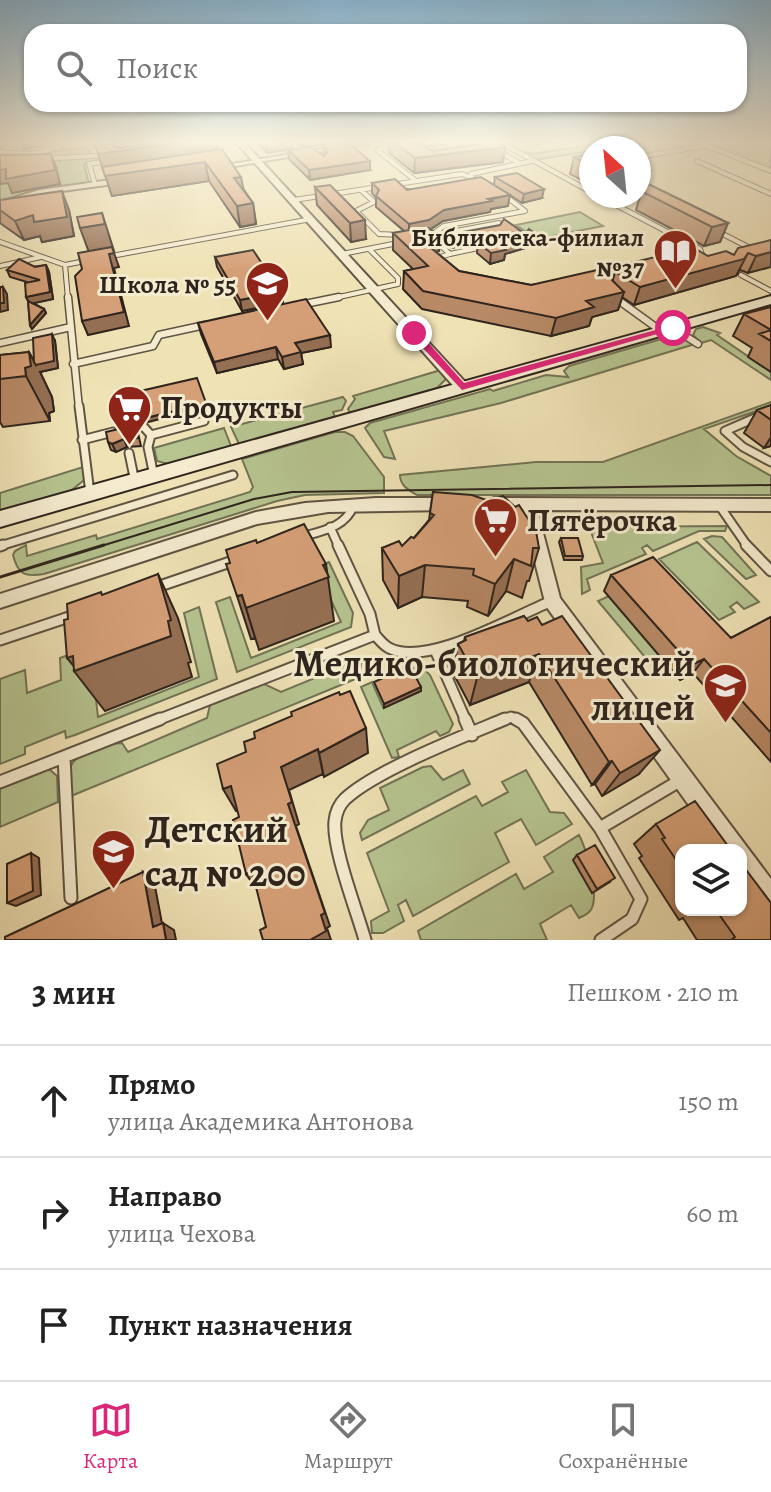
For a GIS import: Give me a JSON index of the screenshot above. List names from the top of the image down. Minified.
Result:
{"places":{"library":["Библиотека-филиал №37"],"school or university":["Школа № 55","Медико-биологический лицей","Детский сад № 200"],"supermarket":["Продукты","Пятёрочка"]},"north":"top left","page":{"search":"Поиск","heading":["3 мин","Пешком · 210 m"],"list":[["Прямо","улица Академика Антонова","150 m"],["Направо","улица Чехова","60 m"],"Пункт назначения"],"nav":["Карта","Маршрут","Сохранённые"]}}
